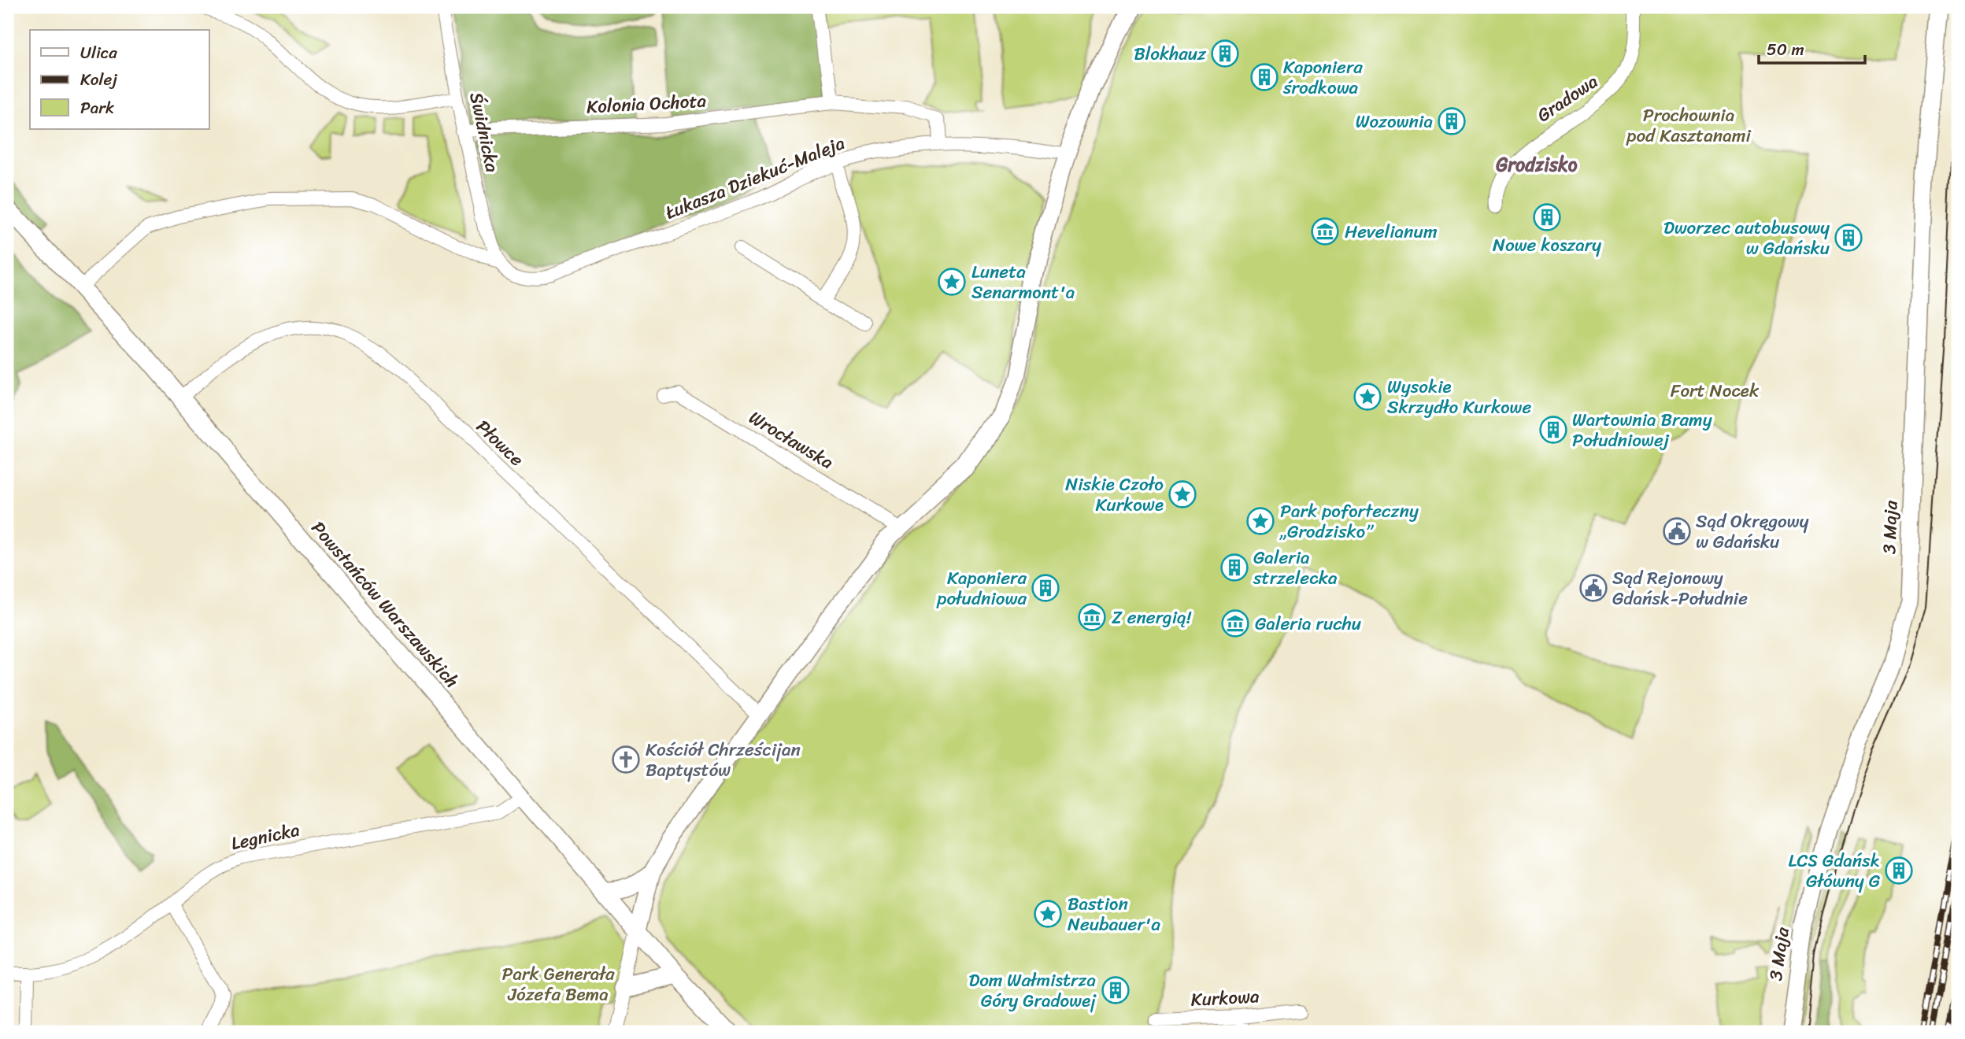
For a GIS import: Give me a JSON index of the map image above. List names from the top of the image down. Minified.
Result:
{"streets":{"street":["Gradowa","Kolonia Ochota","Świdnicka","Łukasza Dziekuć-Maleja","Wrocławska","Płowce","3 Maja","Powstańców Warszawskich","Legnicka","Kurkowa"]},"crossings":[["Kolonia Ochota","Świdnicka"],["Kolonia Ochota","Łukasza Dziekuć-Maleja"],["Świdnicka","Łukasza Dziekuć-Maleja"],["Łukasza Dziekuć-Maleja","Powstańców Warszawskich"],["Płowce","Powstańców Warszawskich"],["Powstańców Warszawskich","Legnicka"]],"districts":["Grodzisko"],"parks":["Prochownia pod Kasztanami","Fort Nocek","Park Generała Józefa Bema"],"places":{"building":["Blokhauz","Kaponiera środkowa","Wozownia","Nowe koszary","Dworzec autobusowy w Gdańsku","Wartownia Bramy Południowej","Galeria strzelecka","Kaponiera południowa","LCS Gdańsk Główny G","Dom Wałmistrza Góry Gradowej"],"museum":["Hevelianum","Z energią!","Galeria ruchu"],"place":["Luneta Senarmont'a","Wysokie Skrzydło Kurkowe","Niskie Czoło Kurkowe","Park poforteczny „Grodzisko”","Bastion Neubauer'a"],"public building":["Sąd Okręgowy w Gdańsku","Sąd Rejonowy Gdańsk-Południe"],"church":["Kościół Chrześcijan Baptystów"]},"legend":["Ulica","Kolej","Park"],"scale_bar":"50 m"}
